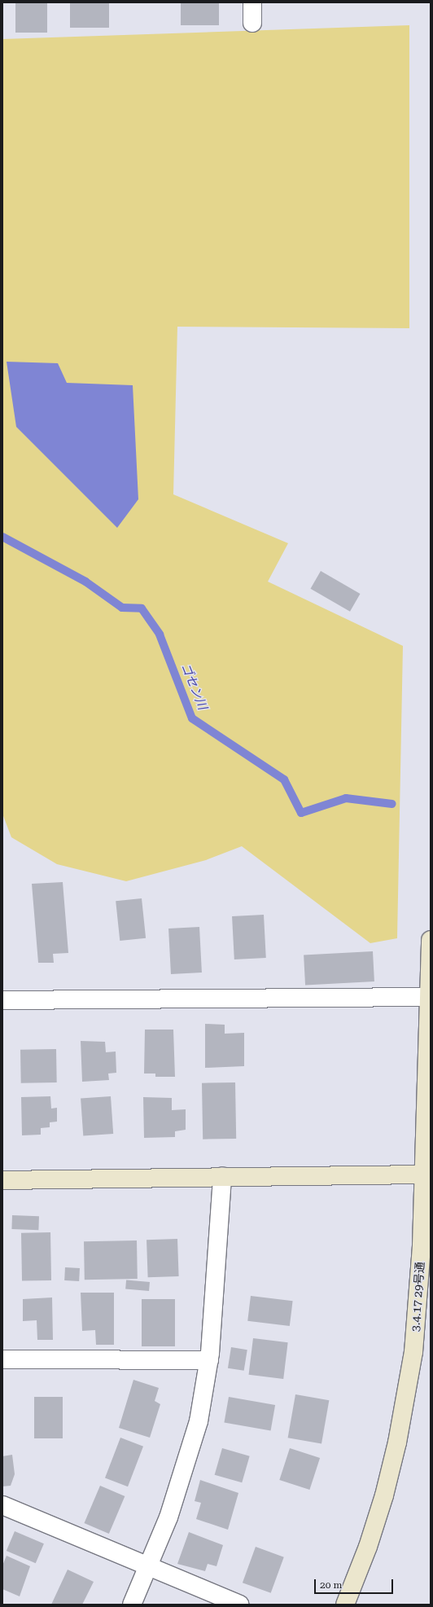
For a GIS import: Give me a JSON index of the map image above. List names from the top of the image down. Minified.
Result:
{"streets":{"street":["3.4.17 29号通"]},"water":["ゴセン川"],"scale_bar":"20 m"}
